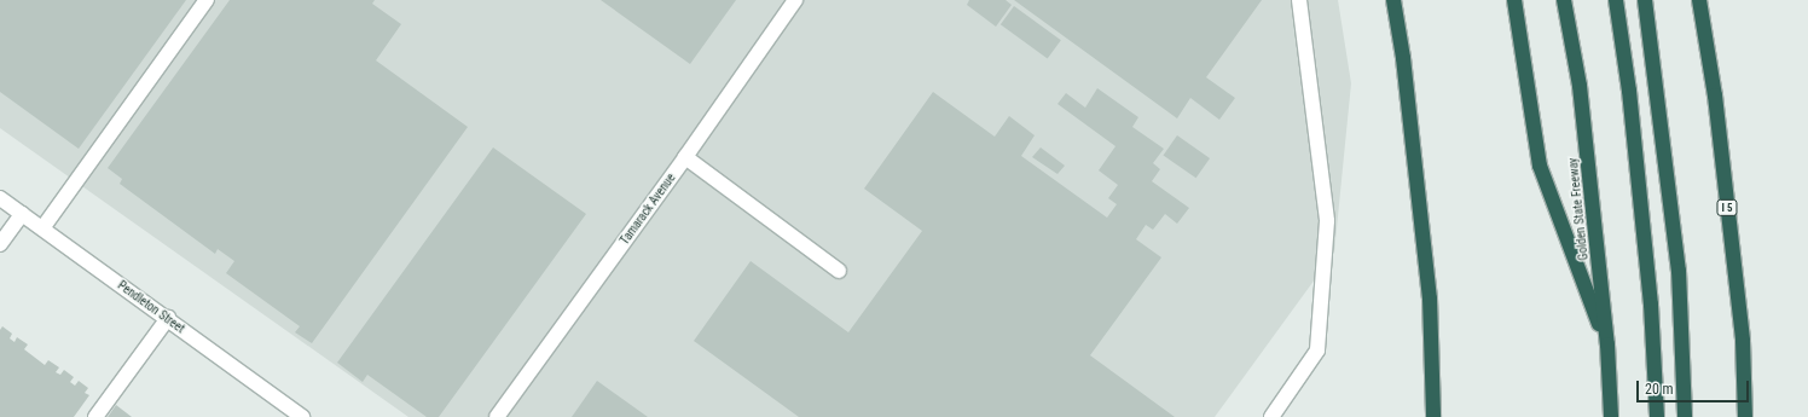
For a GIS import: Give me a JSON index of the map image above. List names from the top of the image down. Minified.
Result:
{"streets":{"highway":["I 5","Golden State Freeway"],"street":["Tamarack Avenue","Pendleton Street"]},"scale_bar":"20 m"}
